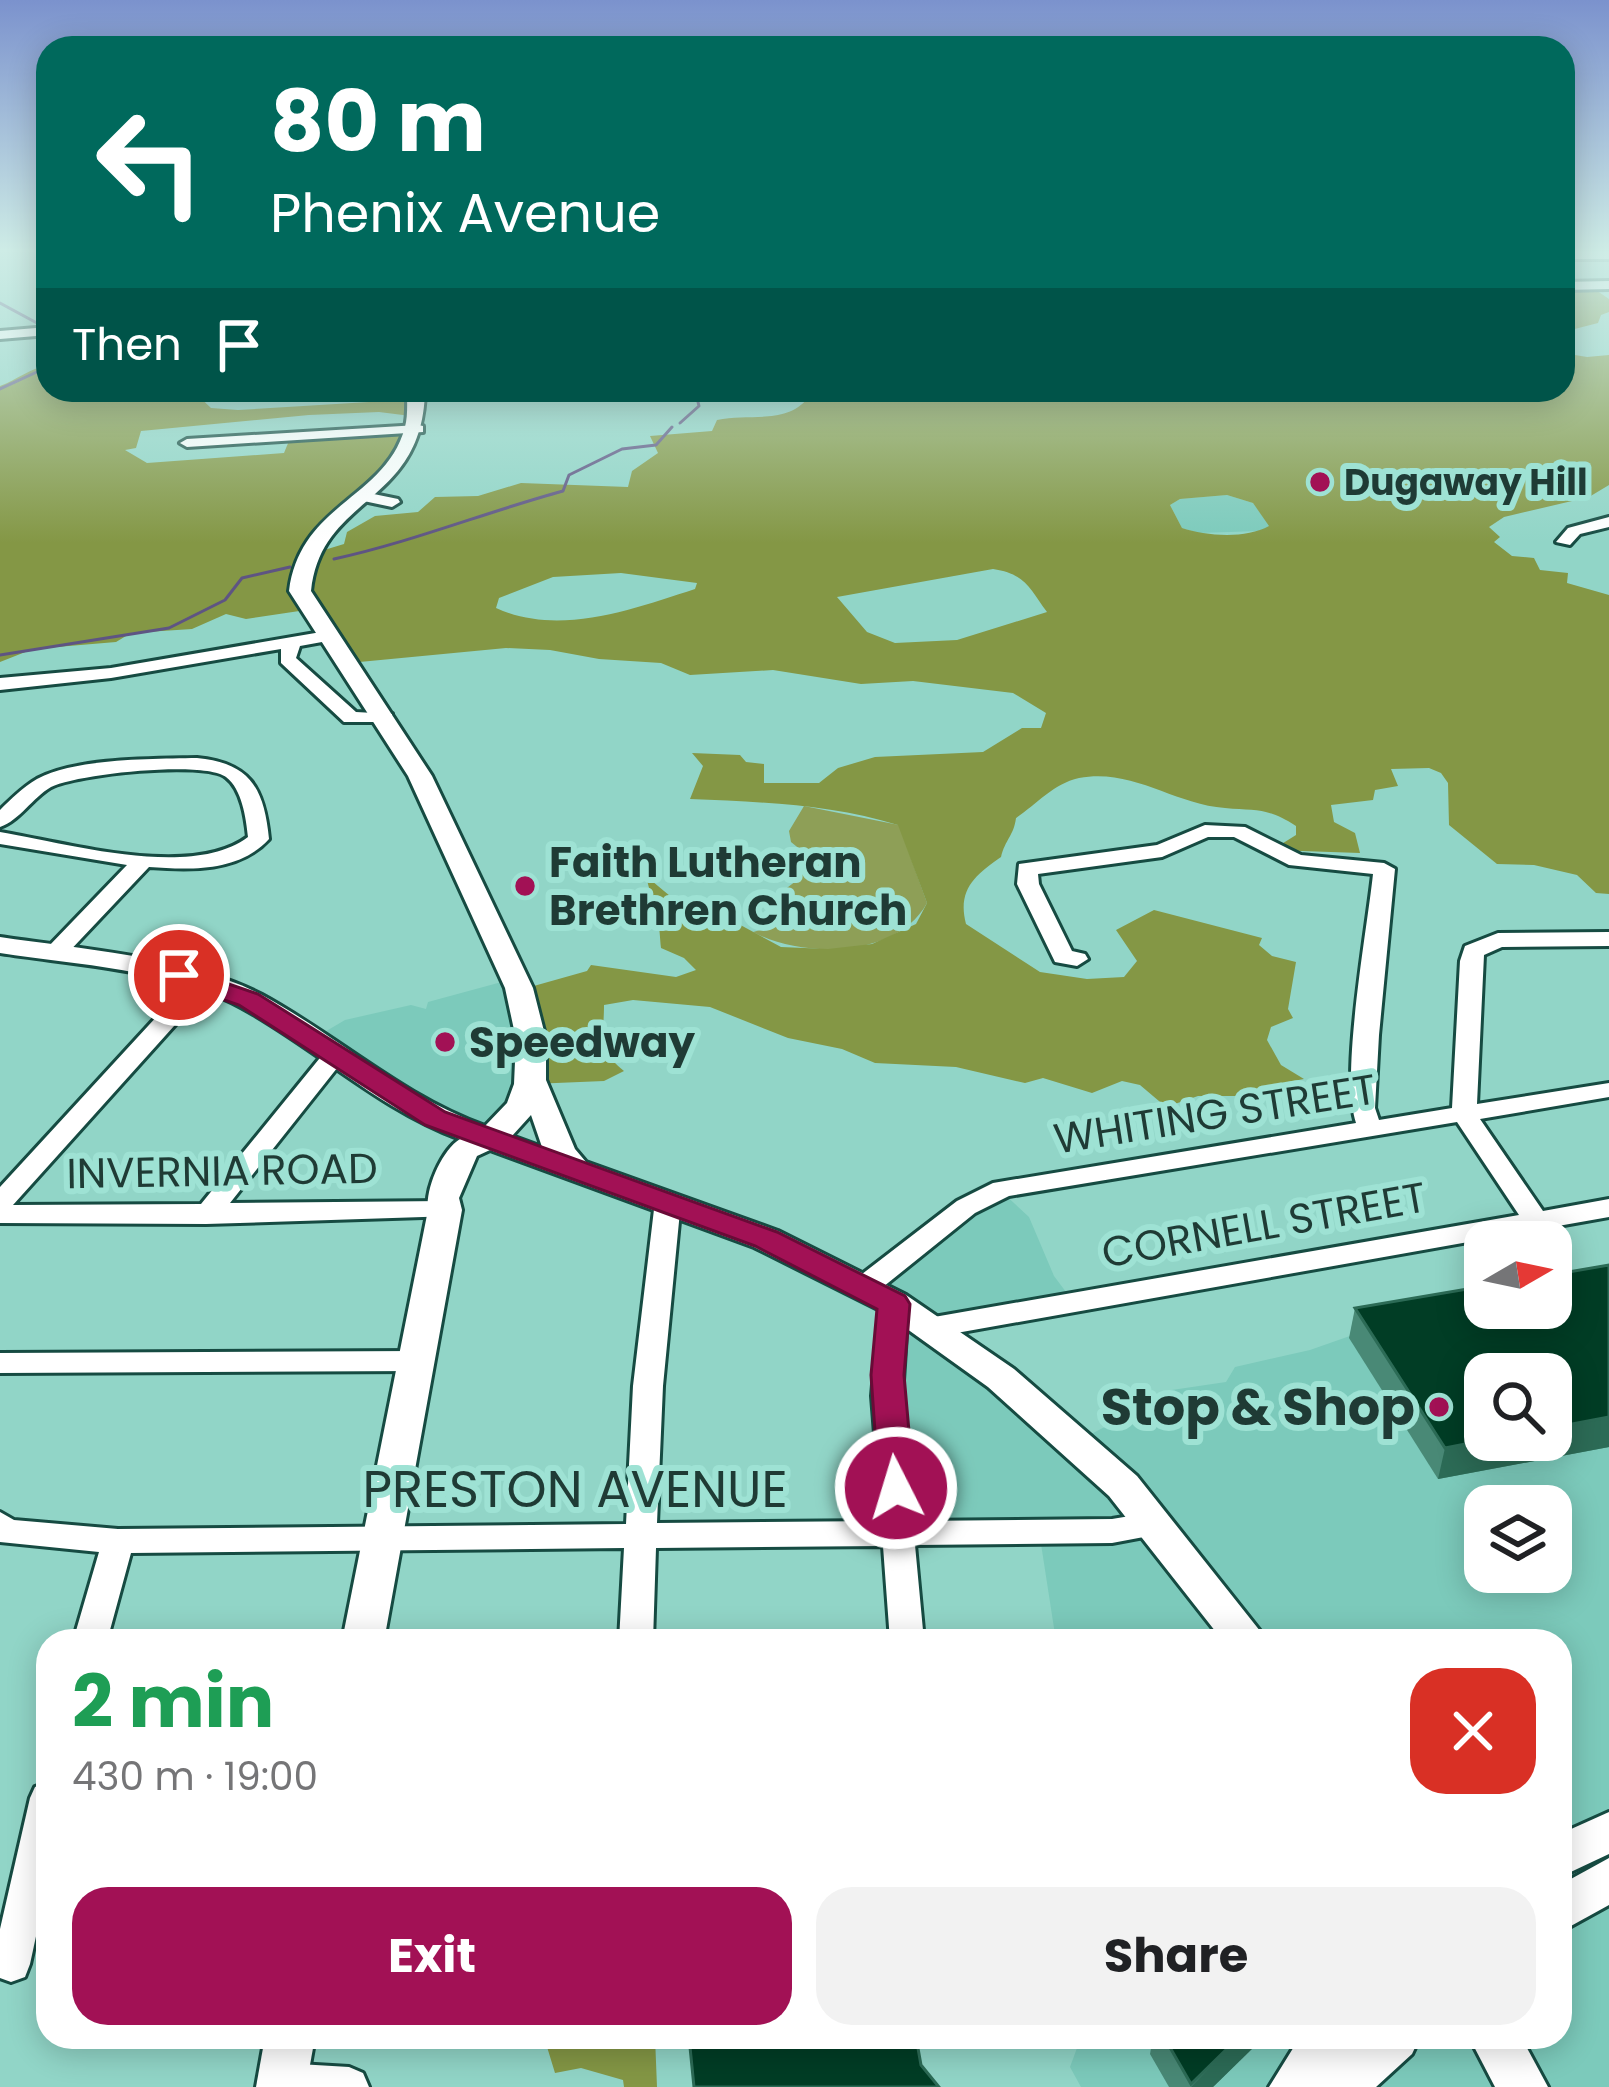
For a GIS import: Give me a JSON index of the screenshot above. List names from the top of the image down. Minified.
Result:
{"streets":{"street":["WHITING STREET","INVERNIA ROAD","CORNELL STREET","PRESTON AVENUE"]},"places":["Dugaway Hill","Faith Lutheran Brethren Church","Speedway","Stop & Shop"],"north":"right","page":{"turn":["80 m","Phenix Avenue"],"then":"Then","heading":["2 min","430 m · 19:00"],"buttons":["Exit","Share"]}}
